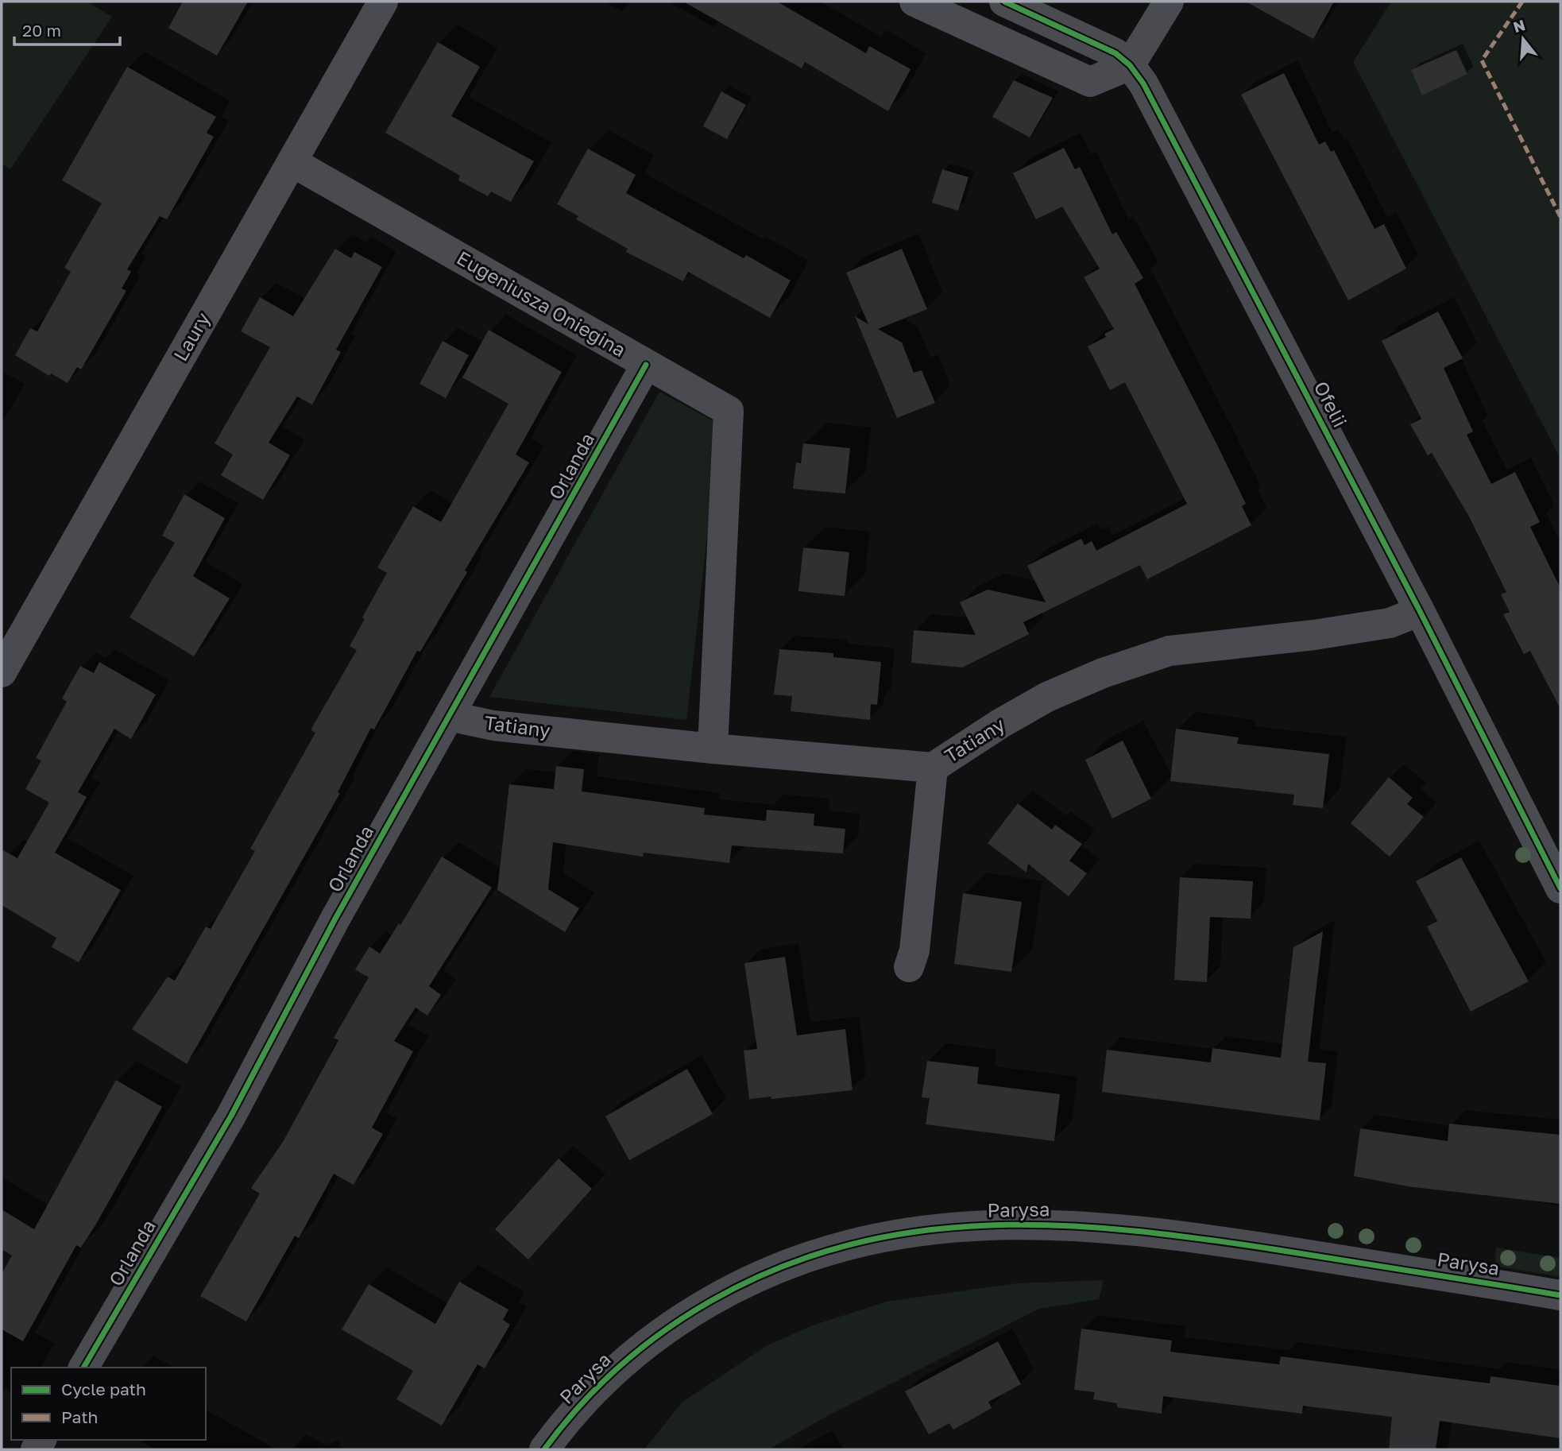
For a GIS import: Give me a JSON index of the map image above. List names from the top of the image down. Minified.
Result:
{"streets":{"street":["Eugeniusza Oniegina","Laury","Ofelii","Orlanda","Tatiany","Parysa"]},"crossings":[["Eugeniusza Oniegina","Laury"],["Eugeniusza Oniegina","Orlanda"],["Eugeniusza Oniegina","Tatiany"],["Ofelii","Tatiany"],["Orlanda","Tatiany"]],"legend":["Cycle path","Path"],"scale_bar":"20 m","north":"top"}
